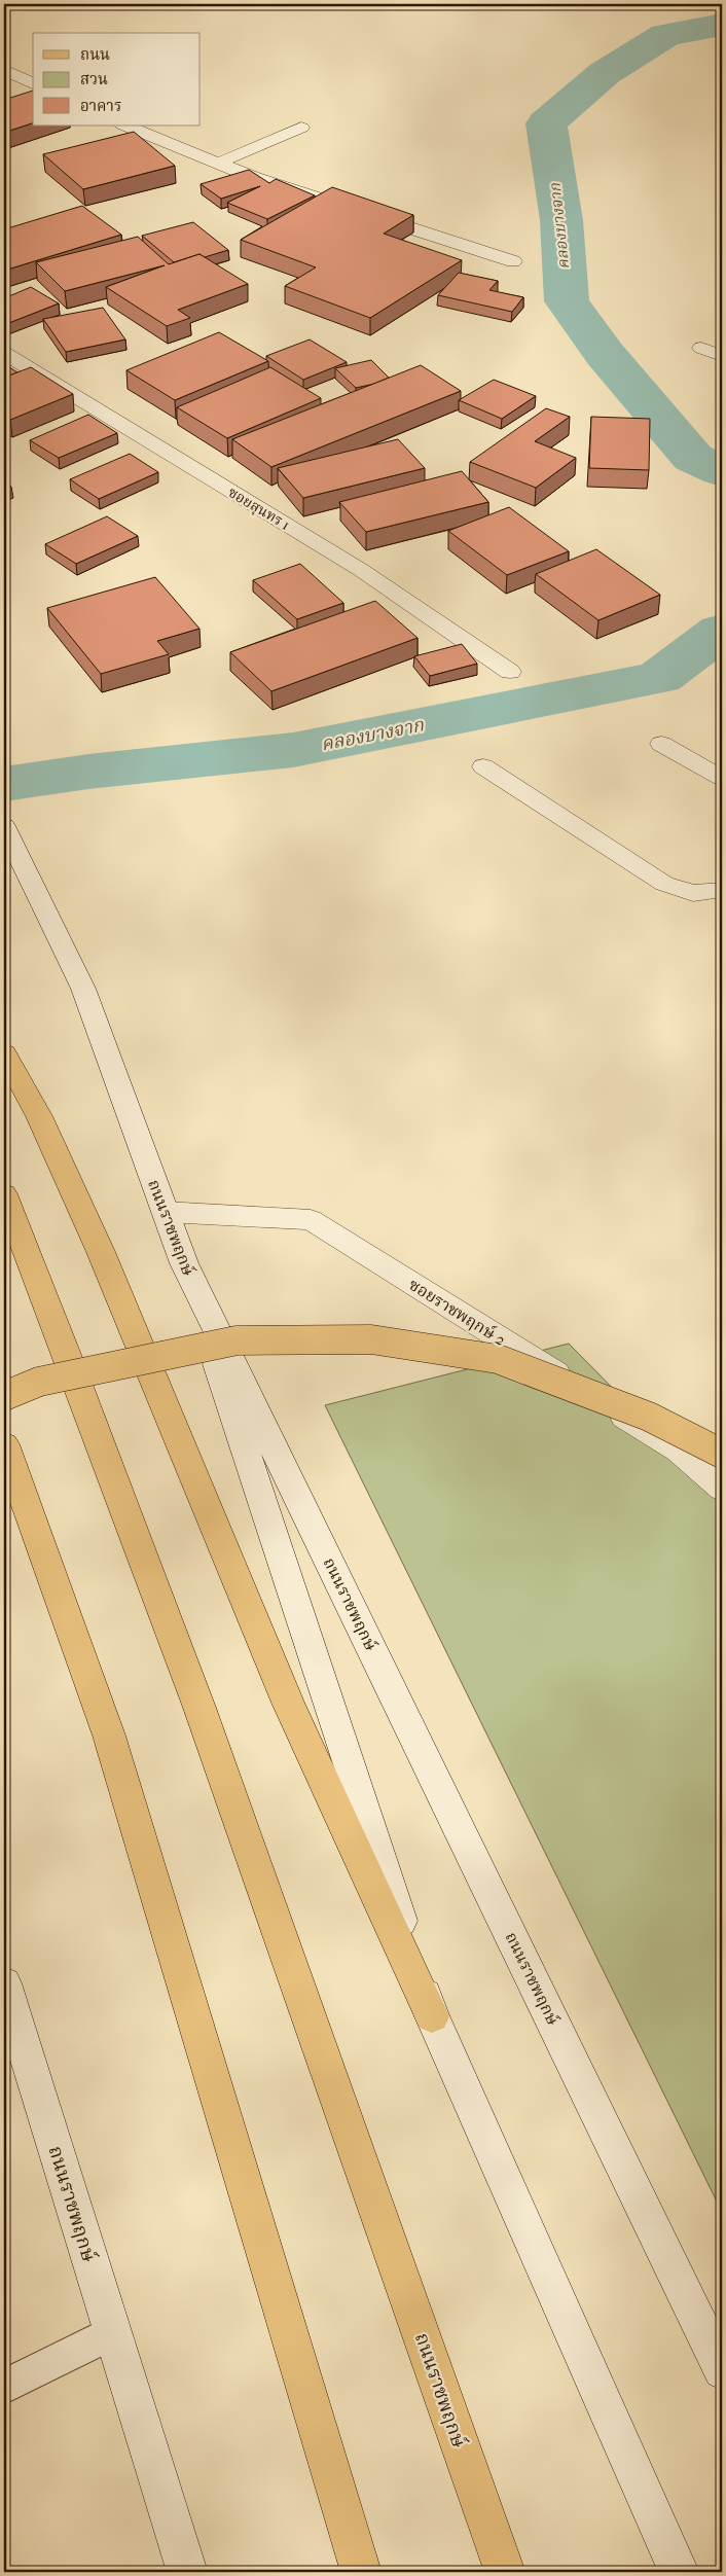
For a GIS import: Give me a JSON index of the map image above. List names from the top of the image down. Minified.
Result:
{"streets":{"main road":["ซอยสุนทร 1","ถนนราชพฤกษ์","ซอยราชพฤกษ์ 2"]},"crossings":[["ถนนราชพฤกษ์","ซอยราชพฤกษ์ 2"]],"water":["คลองบางจาก"],"legend":["ถนน","สวน","อาคาร"]}
